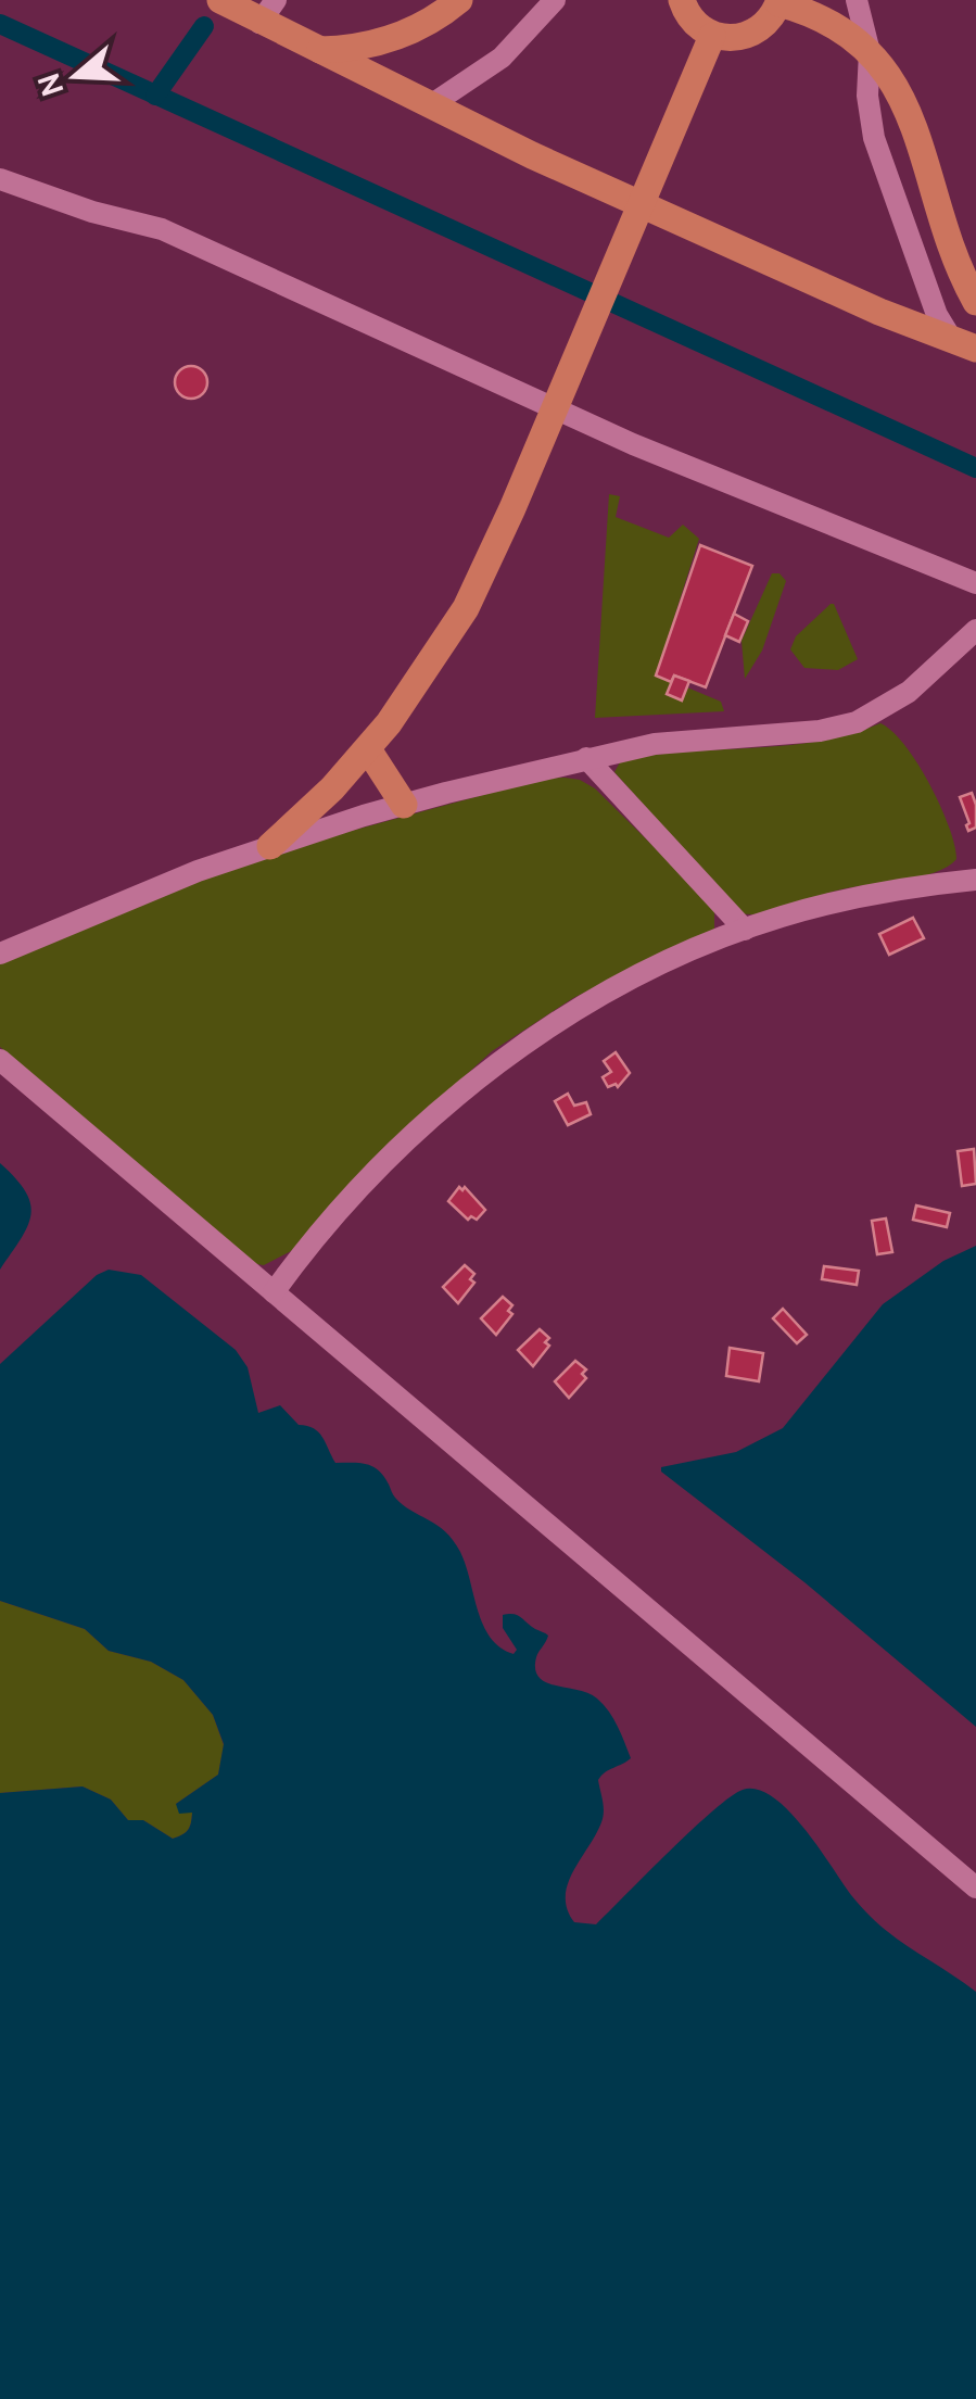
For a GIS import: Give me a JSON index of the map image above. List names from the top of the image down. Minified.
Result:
{"north":"left"}
